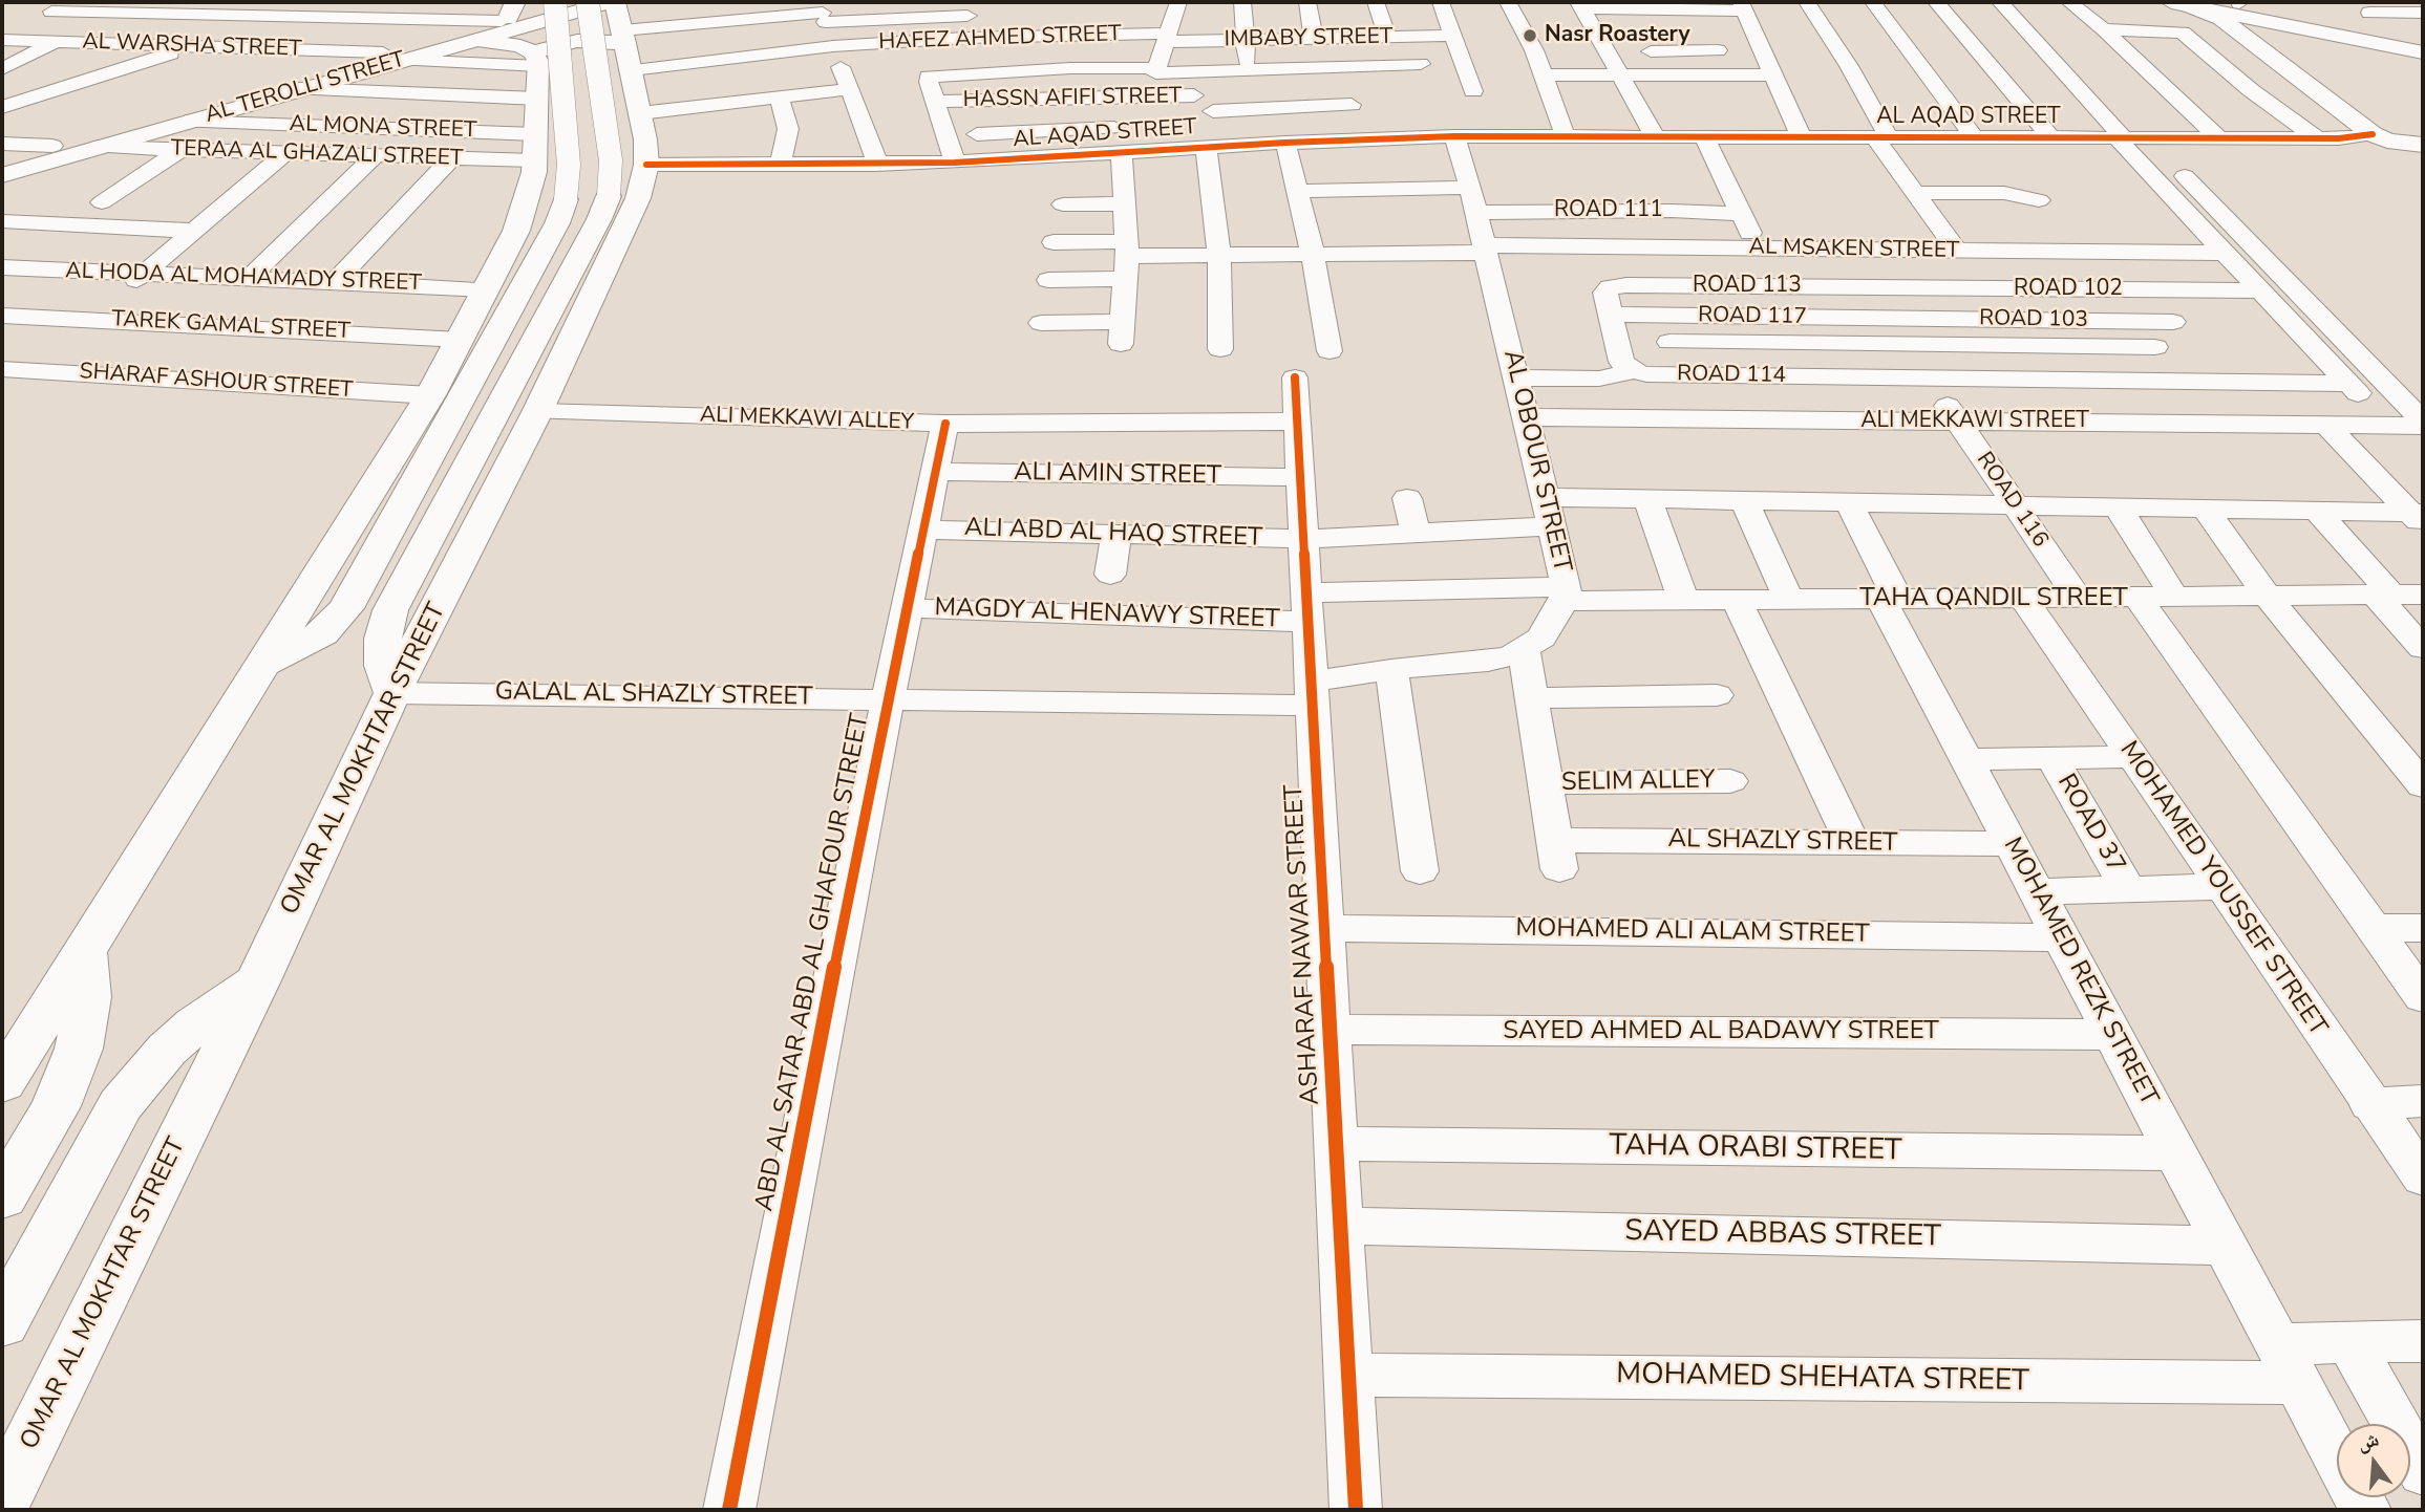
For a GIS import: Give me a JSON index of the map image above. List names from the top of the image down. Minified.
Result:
{"streets":{"main road":["AL TEROLLI STREET","OMAR AL MOKHTAR STREET"],"street":["HAFEZ AHMED STREET","IMBABY STREET","AL WARSHA STREET","HASSN AFIFI STREET","AL AQAD STREET","AL MONA STREET","TERAA AL GHAZALI STREET","ROAD 111","AL MSAKEN STREET","AL HODA AL MOHAMADY STREET","ROAD 113","ROAD 102","ROAD 117","ROAD 103","TAREK GAMAL STREET","ROAD 114","SHARAF ASHOUR STREET","ALI MEKKAWI ALLEY","ALI MEKKAWI STREET","AL OBOUR STREET","ALI AMIN STREET","ROAD 116","ALI ABD AL HAQ STREET","TAHA QANDIL STREET","MAGDY AL HENAWY STREET","GALAL AL SHAZLY STREET","SELIM ALLEY","ROAD 37","AL SHAZLY STREET","MOHAMED YOUSSEF STREET","MOHAMED ALI ALAM STREET","ASHARAF NAWAR STREET","ABD AL SATAR ABD AL GHAFOUR STREET","MOHAMED REZK STREET","SAYED AHMED AL BADAWY STREET","TAHA ORABI STREET","SAYED ABBAS STREET","MOHAMED SHEHATA STREET"]},"crossings":[["HAFEZ AHMED STREET","IMBABY STREET"],["AL WARSHA STREET","AL TEROLLI STREET"],["AL TEROLLI STREET","AL AQAD STREET"],["AL TEROLLI STREET","AL MONA STREET"],["AL TEROLLI STREET","TERAA AL GHAZALI STREET"],["AL TEROLLI STREET","OMAR AL MOKHTAR STREET"],["AL AQAD STREET","AL MONA STREET"],["AL AQAD STREET","TERAA AL GHAZALI STREET"],["AL AQAD STREET","AL OBOUR STREET"],["AL AQAD STREET","OMAR AL MOKHTAR STREET"],["AL MONA STREET","TERAA AL GHAZALI STREET"],["AL MONA STREET","OMAR AL MOKHTAR STREET"],["TERAA AL GHAZALI STREET","OMAR AL MOKHTAR STREET"],["ROAD 111","AL OBOUR STREET"],["AL MSAKEN STREET","AL OBOUR STREET"],["AL MSAKEN STREET","ROAD 116"],["ROAD 113","ROAD 102"],["ROAD 113","ROAD 117"],["ROAD 113","ROAD 116"],["ROAD 102","ROAD 103"],["ROAD 102","ROAD 116"],["ROAD 117","ROAD 103"],["ROAD 117","ROAD 116"],["ROAD 103","ROAD 116"],["ROAD 114","AL OBOUR STREET"],["ROAD 114","ROAD 116"],["ALI MEKKAWI ALLEY","OMAR AL MOKHTAR STREET"],["ALI MEKKAWI ALLEY","ASHARAF NAWAR STREET"],["ALI MEKKAWI ALLEY","ABD AL SATAR ABD AL GHAFOUR STREET"],["ALI MEKKAWI STREET","AL OBOUR STREET"],["ALI MEKKAWI STREET","ROAD 116"],["AL OBOUR STREET","ALI ABD AL HAQ STREET"],["AL OBOUR STREET","TAHA QANDIL STREET"],["AL OBOUR STREET","MAGDY AL HENAWY STREET"],["AL OBOUR STREET","GALAL AL SHAZLY STREET"],["AL OBOUR STREET","ASHARAF NAWAR STREET"],["ALI AMIN STREET","ASHARAF NAWAR STREET"],["ALI AMIN STREET","ABD AL SATAR ABD AL GHAFOUR STREET"],["ROAD 116","TAHA QANDIL STREET"],["ALI ABD AL HAQ STREET","ASHARAF NAWAR STREET"],["ALI ABD AL HAQ STREET","ABD AL SATAR ABD AL GHAFOUR STREET"],["TAHA QANDIL STREET","MAGDY AL HENAWY STREET"],["TAHA QANDIL STREET","MOHAMED YOUSSEF STREET"],["TAHA QANDIL STREET","MOHAMED REZK STREET"],["MAGDY AL HENAWY STREET","ASHARAF NAWAR STREET"],["MAGDY AL HENAWY STREET","ABD AL SATAR ABD AL GHAFOUR STREET"],["GALAL AL SHAZLY STREET","OMAR AL MOKHTAR STREET"],["GALAL AL SHAZLY STREET","ASHARAF NAWAR STREET"],["GALAL AL SHAZLY STREET","ABD AL SATAR ABD AL GHAFOUR STREET"],["SELIM ALLEY","AL SHAZLY STREET"],["AL SHAZLY STREET","MOHAMED REZK STREET"],["MOHAMED ALI ALAM STREET","ASHARAF NAWAR STREET"],["MOHAMED ALI ALAM STREET","MOHAMED REZK STREET"],["ASHARAF NAWAR STREET","SAYED AHMED AL BADAWY STREET"],["ASHARAF NAWAR STREET","TAHA ORABI STREET"],["ASHARAF NAWAR STREET","SAYED ABBAS STREET"],["ASHARAF NAWAR STREET","MOHAMED SHEHATA STREET"],["MOHAMED REZK STREET","SAYED AHMED AL BADAWY STREET"],["MOHAMED REZK STREET","TAHA ORABI STREET"],["MOHAMED REZK STREET","SAYED ABBAS STREET"],["MOHAMED REZK STREET","MOHAMED SHEHATA STREET"]],"places":["Nasr Roastery"],"north":"top"}
